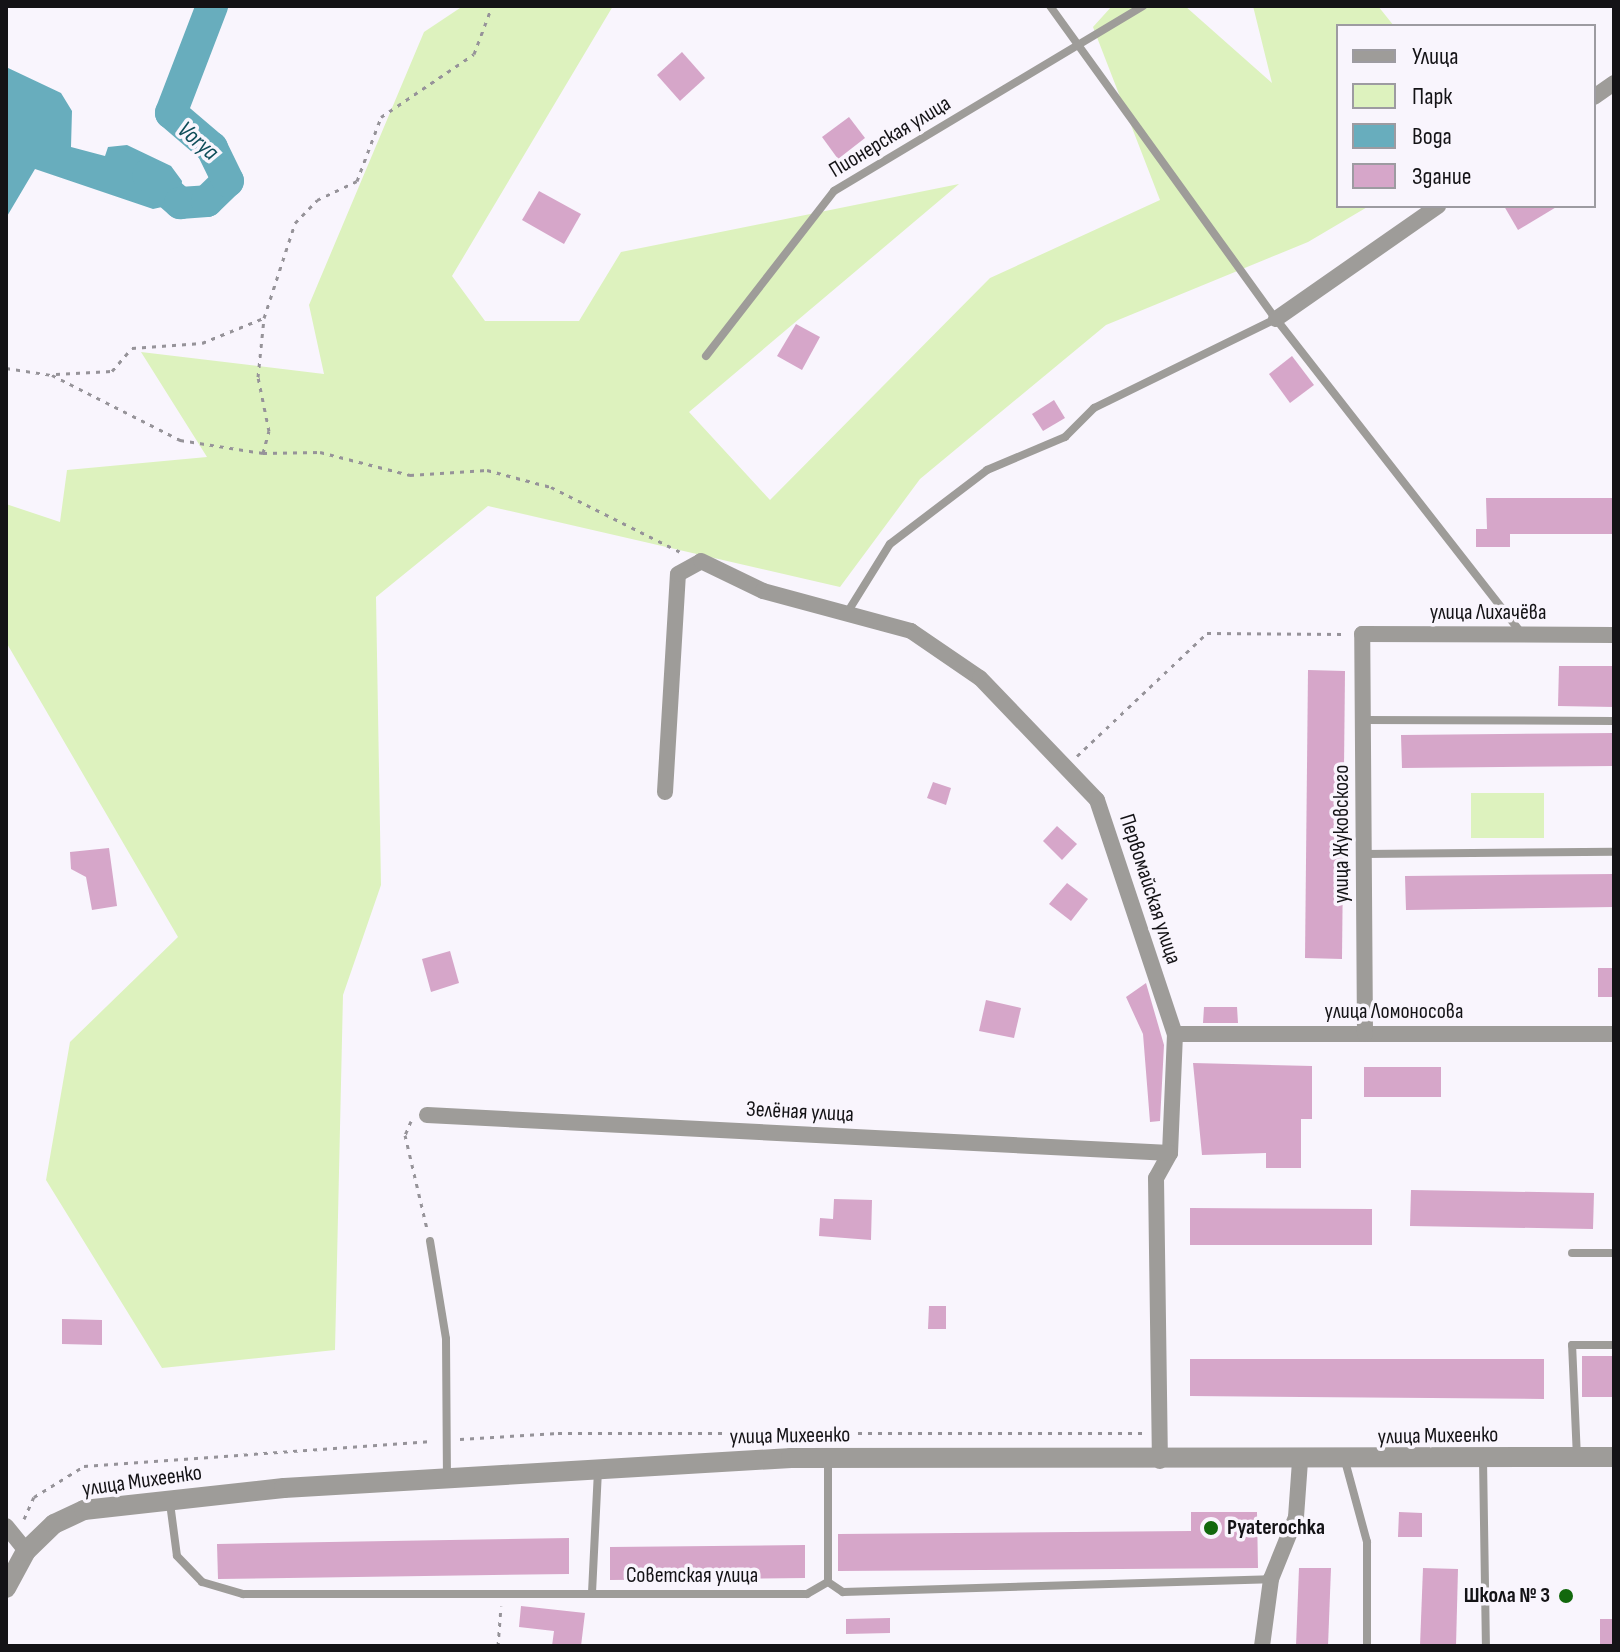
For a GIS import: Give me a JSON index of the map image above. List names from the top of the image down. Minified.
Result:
{"streets":{"street":["улица Лихачёва","улица Жуковского","Первомайская улица","улица Ломоносова","Зелёная улица","улица Михеенко"],"lane":["Пионерская улица","Советская улица"]},"crossings":[["улица Лихачёва","улица Жуковского"],["улица Жуковского","улица Ломоносова"],["Первомайская улица","улица Ломоносова"],["Первомайская улица","Зелёная улица"],["Первомайская улица","улица Михеенко"],["улица Михеенко","Советская улица"]],"water":["Vorya"],"places":["Pyaterochka","Школа № 3"],"legend":["Улица","Парк","Вода","Здание"]}
